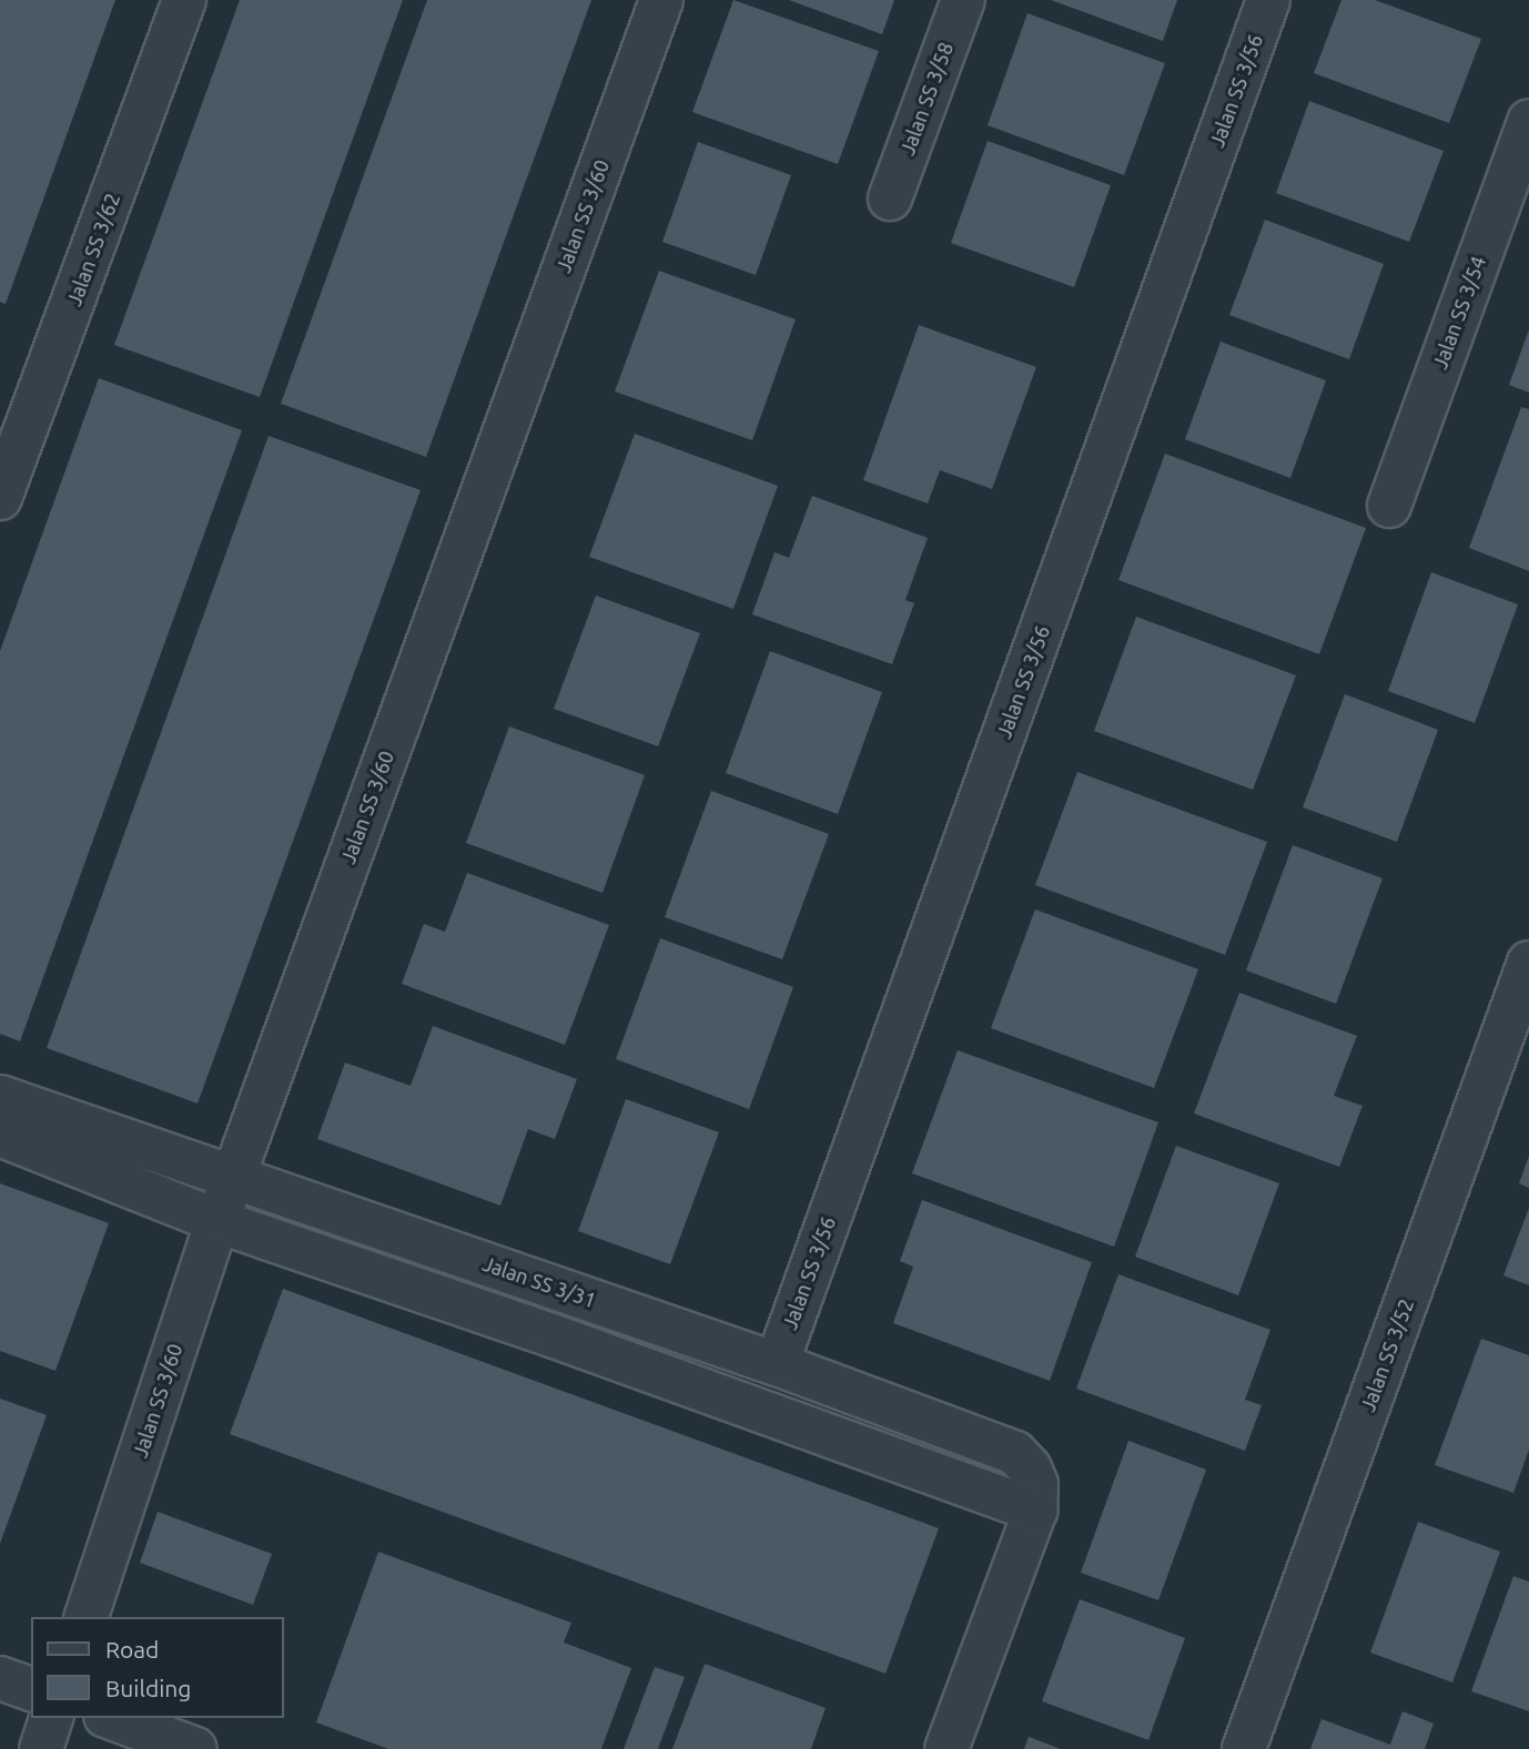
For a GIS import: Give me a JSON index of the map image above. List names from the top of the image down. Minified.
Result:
{"streets":{"street":["Jalan SS 3/56","Jalan SS 3/58","Jalan SS 3/60","Jalan SS 3/62","Jalan SS 3/54","Jalan SS 3/31","Jalan SS 3/52"]},"crossings":[["Jalan SS 3/56","Jalan SS 3/31"],["Jalan SS 3/60","Jalan SS 3/31"]],"legend":["Road","Building"]}
